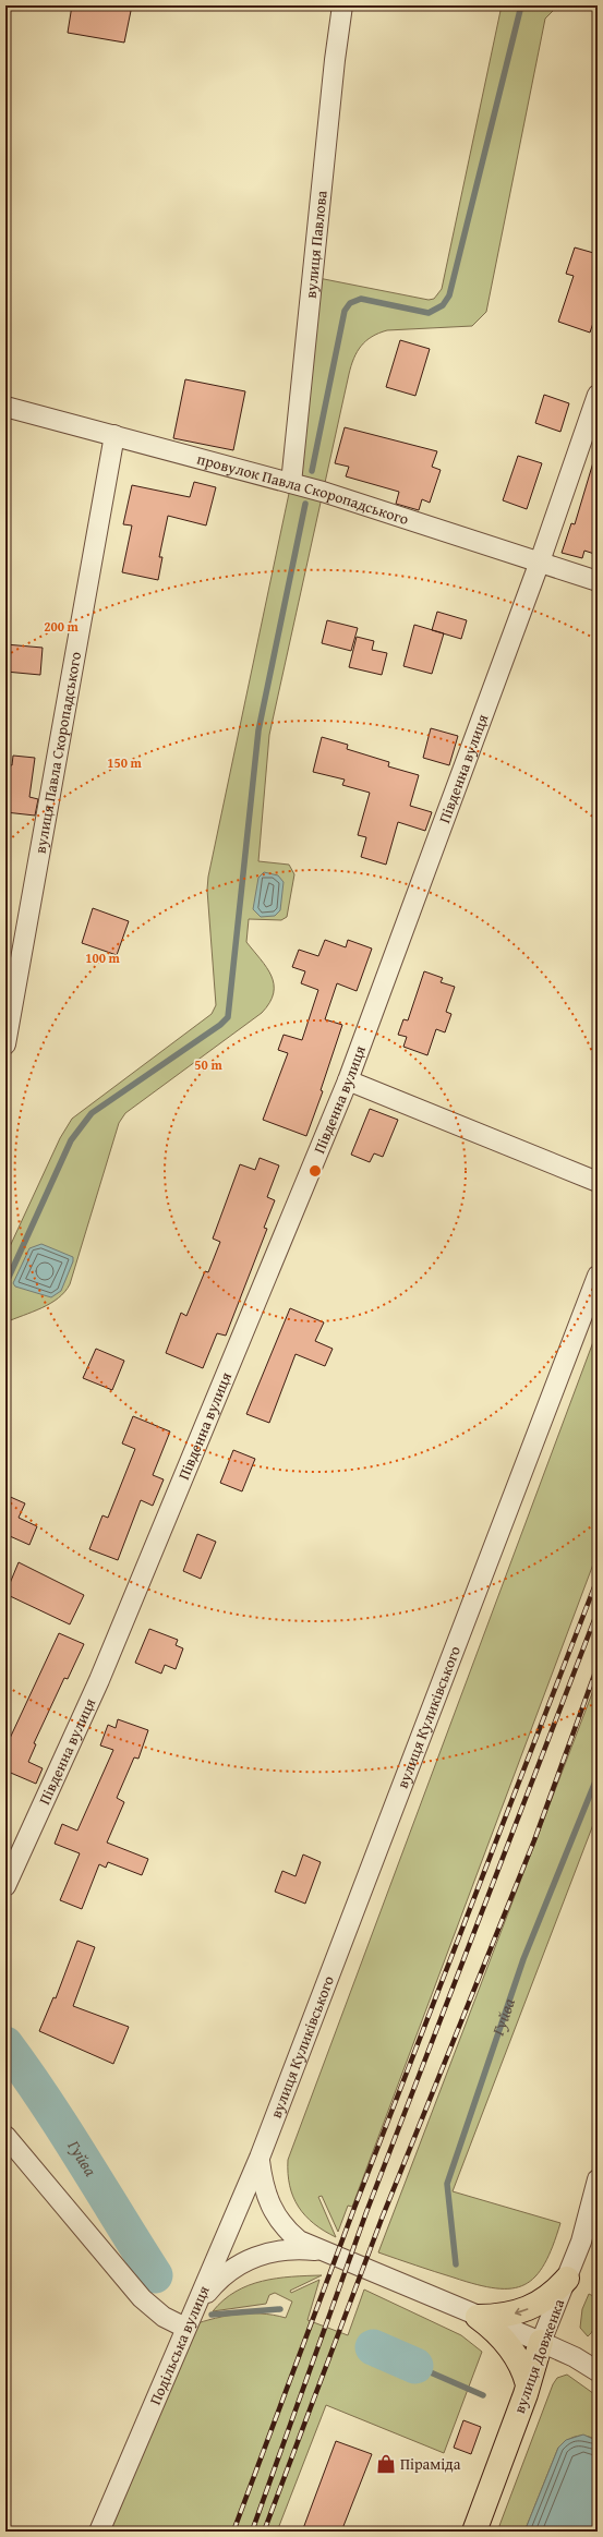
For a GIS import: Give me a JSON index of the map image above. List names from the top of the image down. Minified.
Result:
{"streets":{"main road":["вулиця Довженка"],"street":["вулиця Павлова","провулок Павла Скоропадського","вулиця Павла Скоропадського","Південна вулиця","вулиця Куликівського","Подільська вулиця"]},"crossings":[["вулиця Павлова","провулок Павла Скоропадського"],["провулок Павла Скоропадського","вулиця Павла Скоропадського"],["провулок Павла Скоропадського","Південна вулиця"],["вулиця Куликівського","Подільська вулиця"]],"water":["Гуйва"],"places":{"shop":["Піраміда"]},"rings":["200 m","150 m","100 m","50 m"]}
